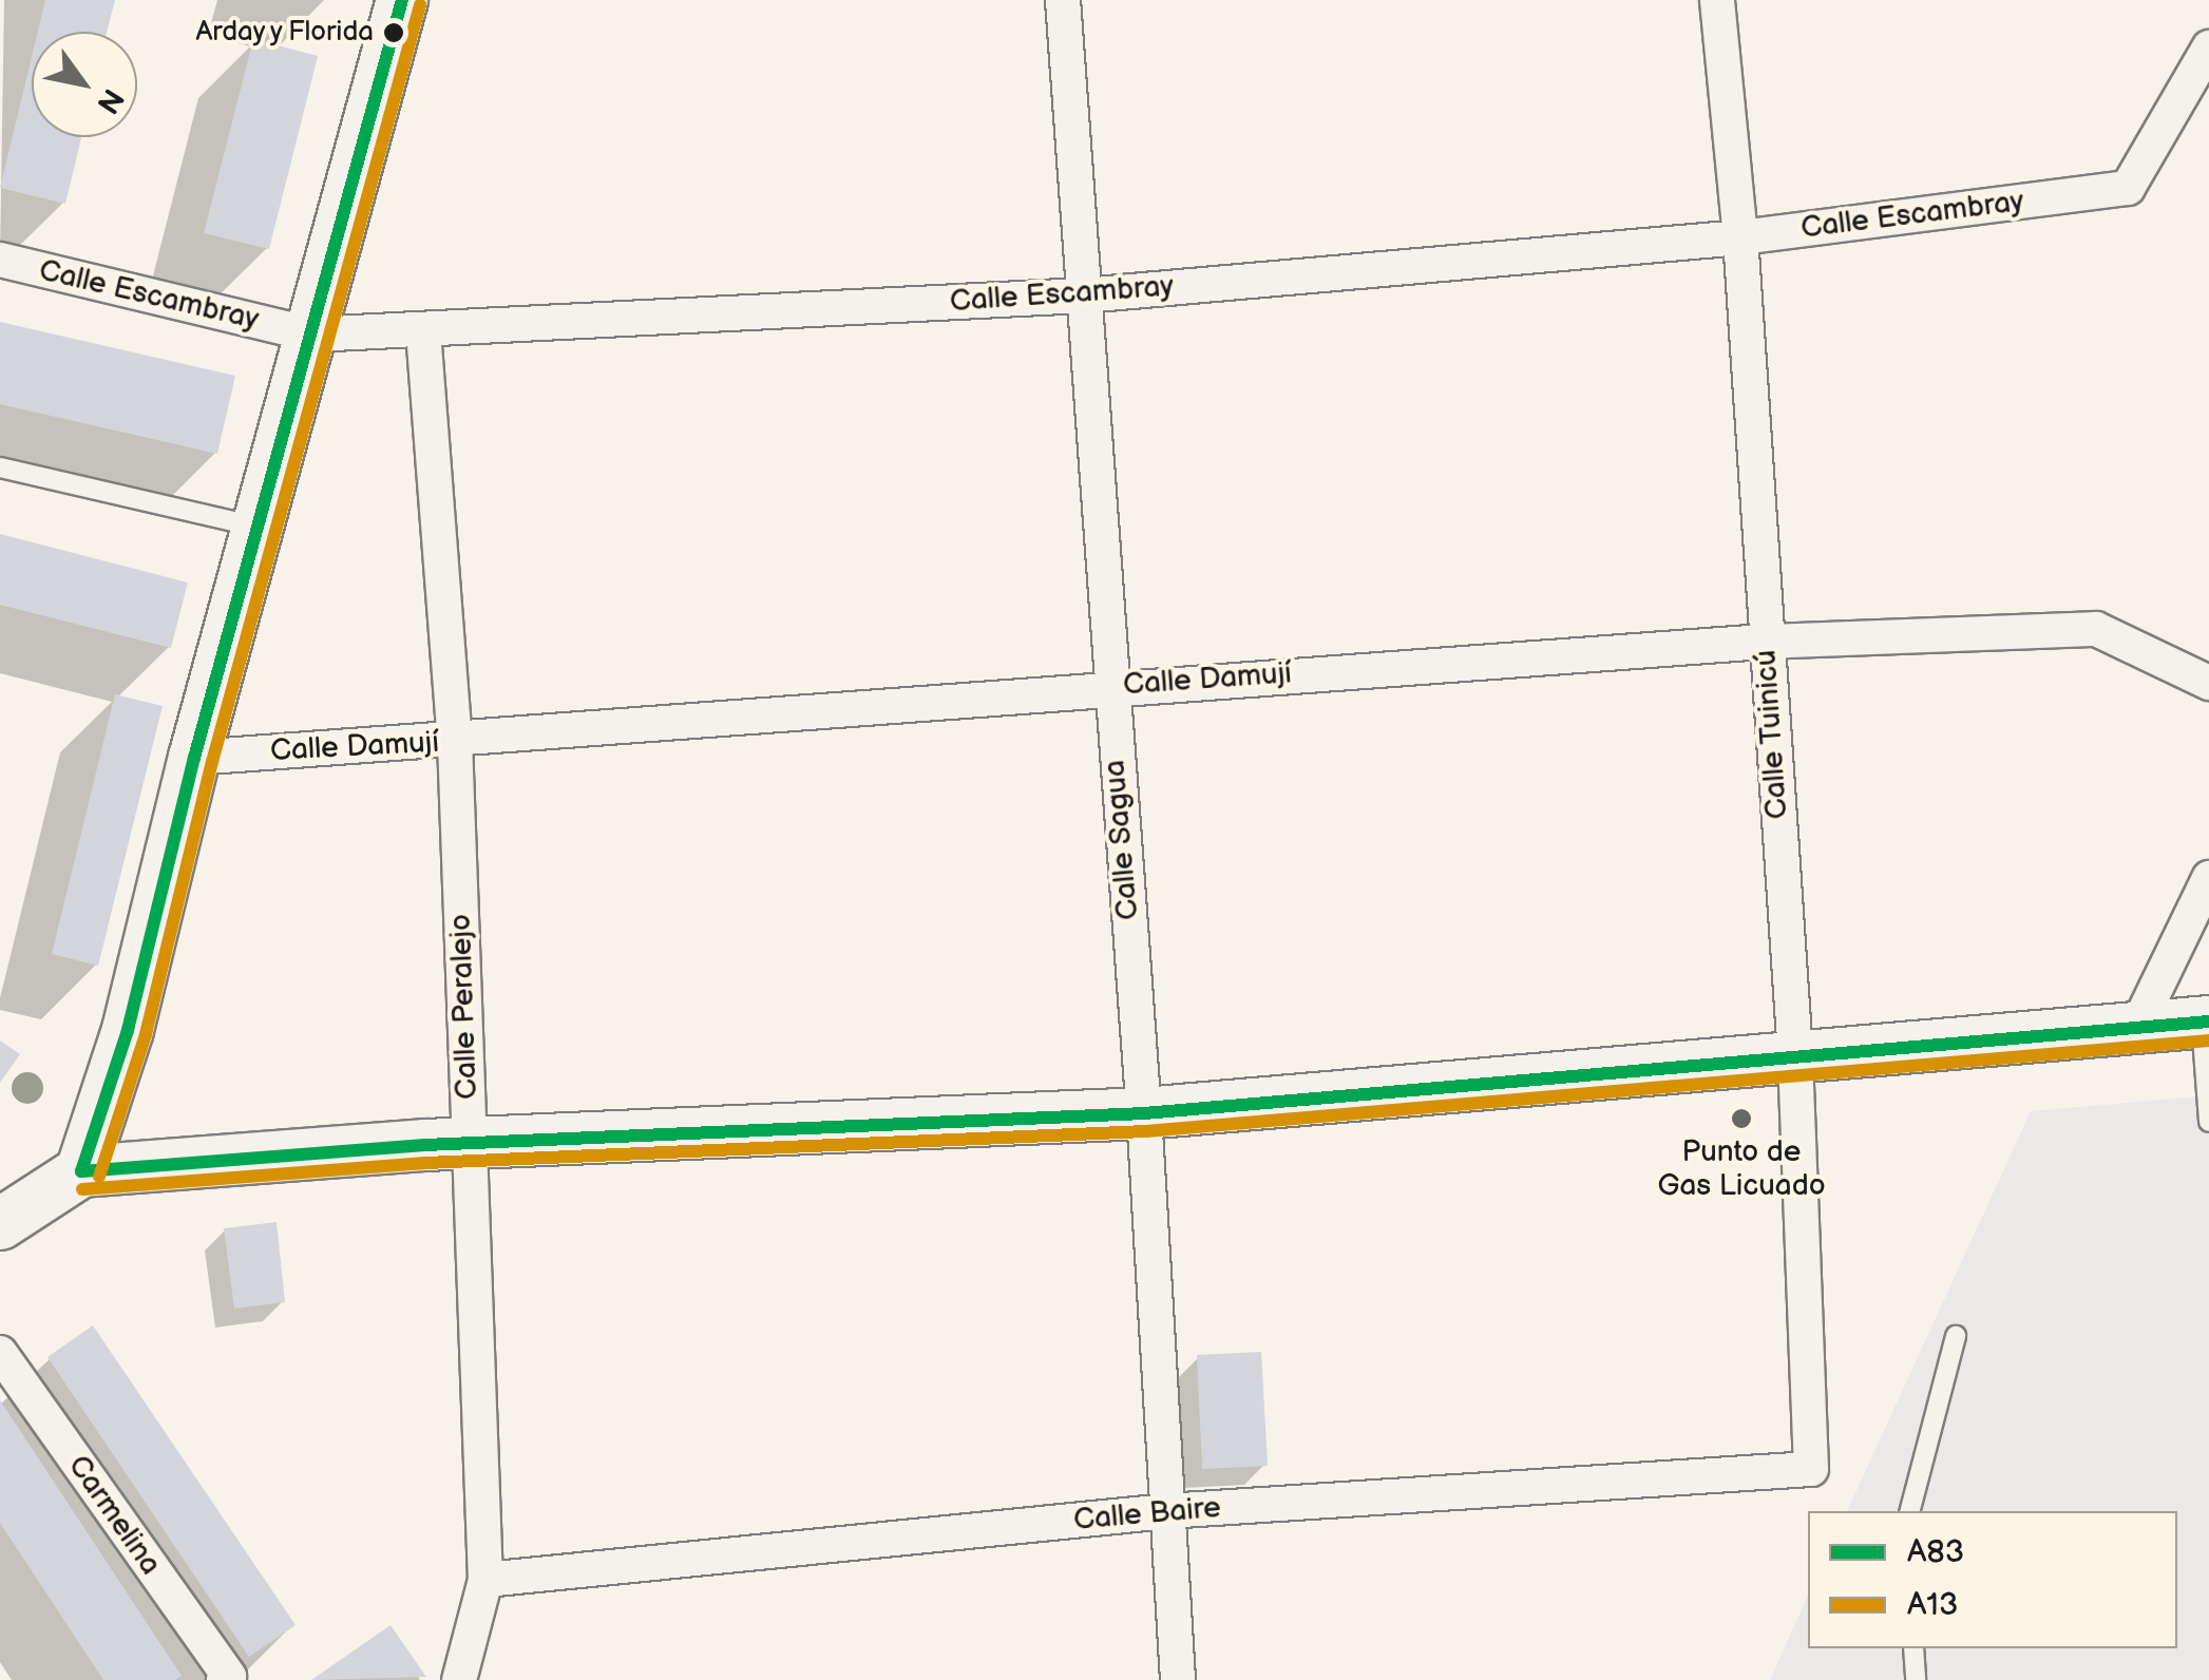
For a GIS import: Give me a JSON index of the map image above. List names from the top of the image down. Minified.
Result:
{"streets":{"street":["Calle Escambray","Calle Damují","Calle Tuinicú","Calle Sagua","Calle Peralejo","Calle Baire","Carmelina"]},"crossings":[["Calle Escambray","Calle Tuinicú"],["Calle Escambray","Calle Sagua"],["Calle Escambray","Calle Peralejo"],["Calle Damují","Calle Tuinicú"],["Calle Damují","Calle Sagua"],["Calle Damují","Calle Peralejo"],["Calle Tuinicú","Calle Baire"],["Calle Sagua","Calle Baire"],["Calle Peralejo","Calle Baire"]],"places":["Arday y Florida","Punto de Gas Licuado"],"lines":["transit line A83","transit line A13"],"legend":["A83","A13"],"north":"bottom right"}
